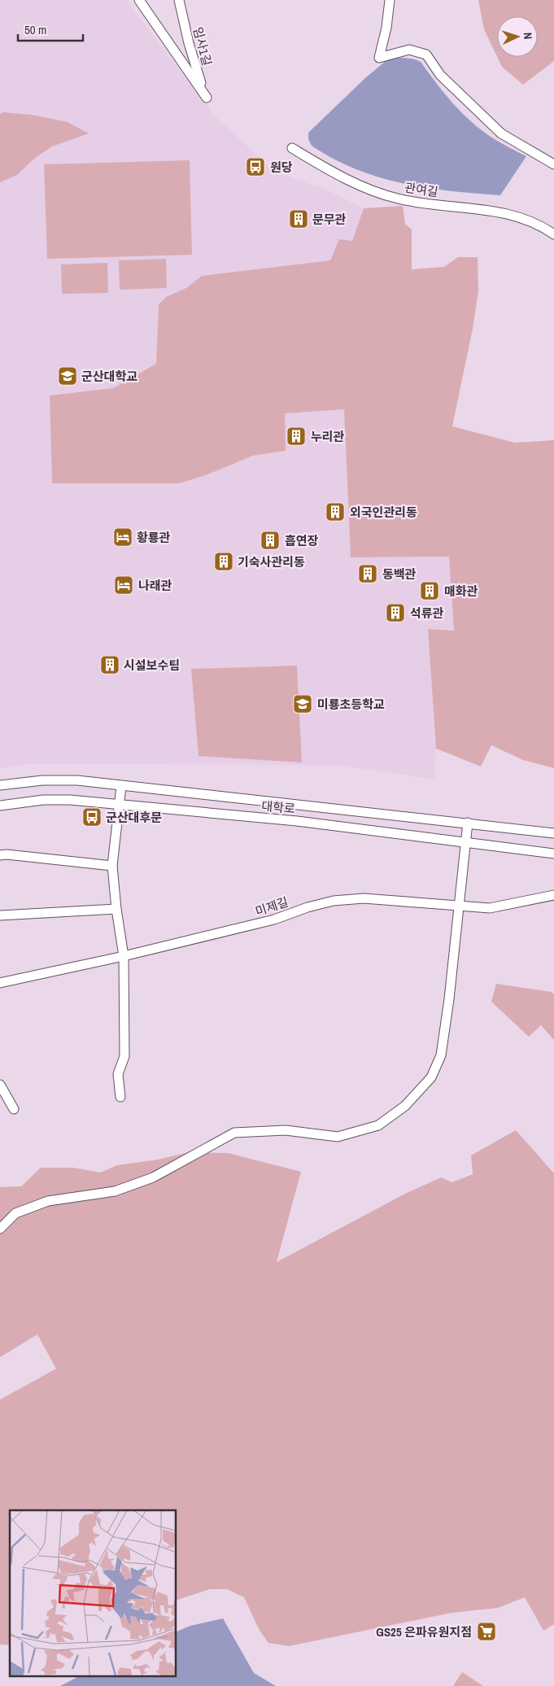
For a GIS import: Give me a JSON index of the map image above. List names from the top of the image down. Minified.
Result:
{"streets":{"street":["임사1길","관여길","대학로","미제길"]},"places":{"bus stop":["원당","군산대후문"],"building":["문무관","누리관","외국인관리동","흡연장","기숙사관리동","동백관","매화관","석류관","시설보수팀"],"school or university":["군산대학교","미룡초등학교"],"hotel":["황룡관","나래관"],"supermarket":["GS25 은파유원지점"]},"scale_bar":"50 m","north":"right"}
